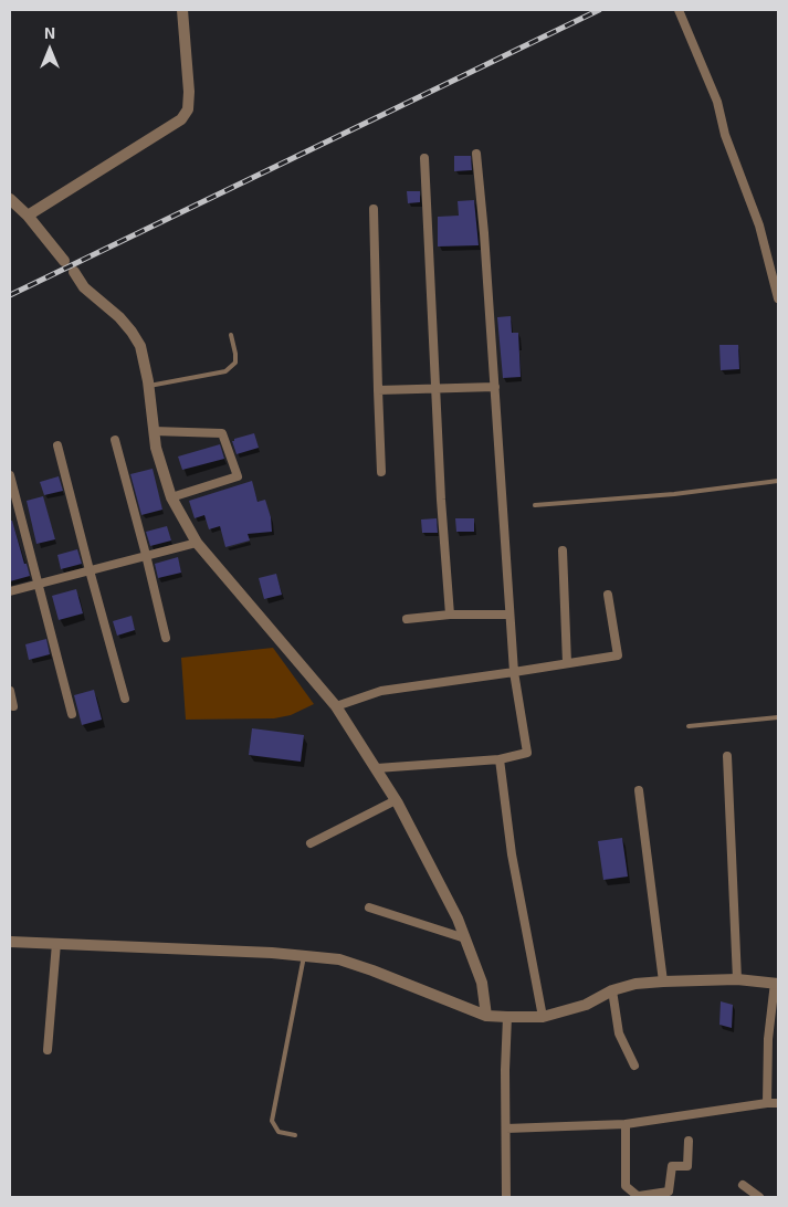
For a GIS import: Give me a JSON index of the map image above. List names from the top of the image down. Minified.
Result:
{"north":"top"}
